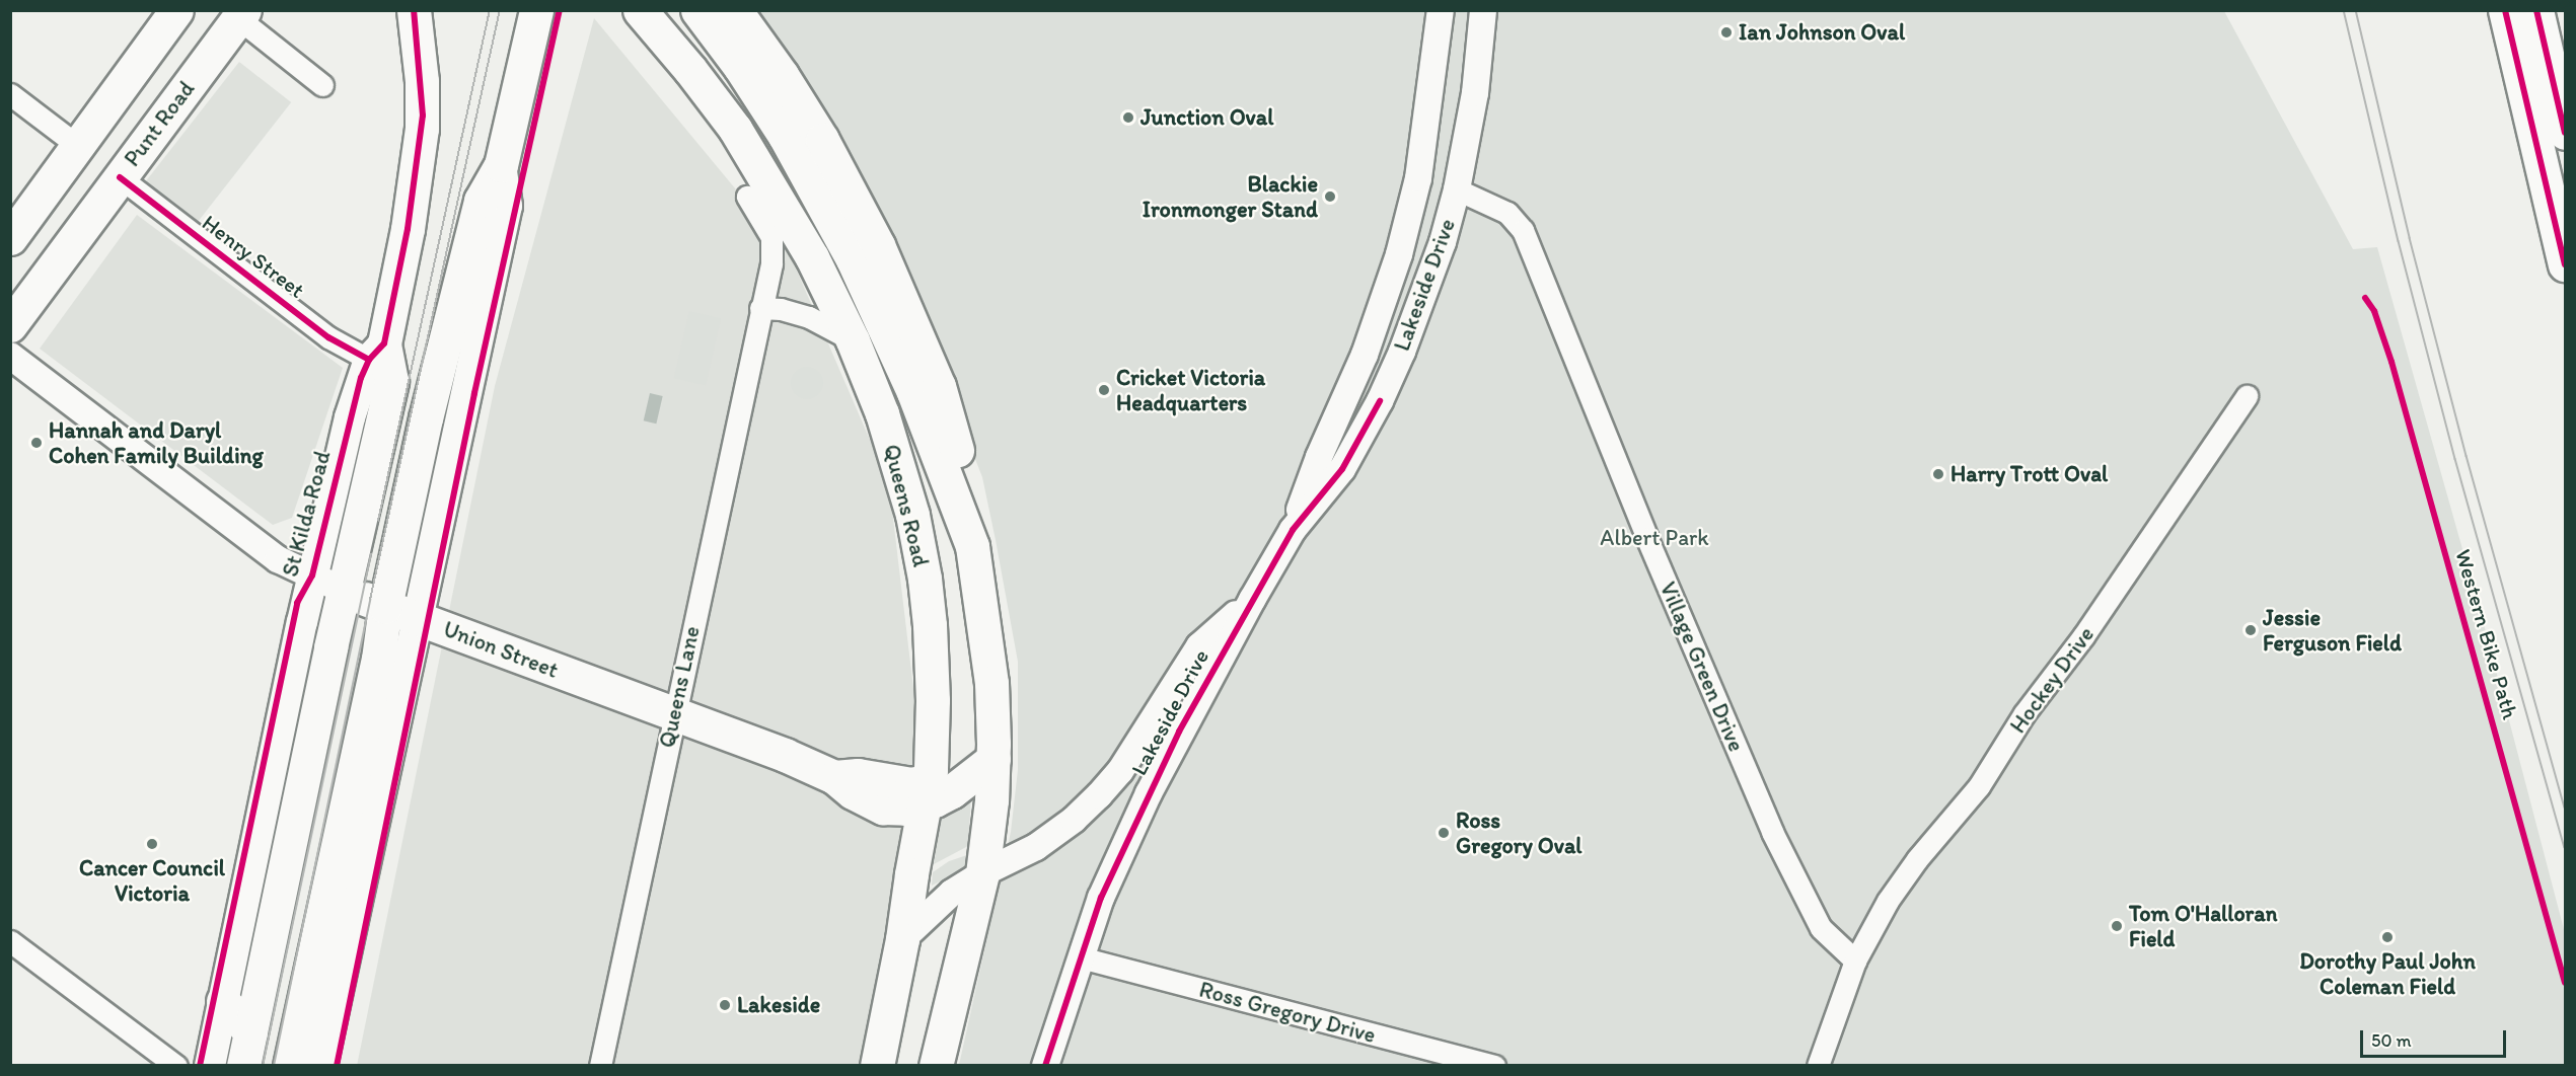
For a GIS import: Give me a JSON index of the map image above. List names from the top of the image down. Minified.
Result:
{"streets":{"main road":["Punt Road","Queens Road","St Kilda Road","Union Street"],"street":["Henry Street","Lakeside Drive","Village Green Drive","Hockey Drive","Queens Lane","Ross Gregory Drive"],"cycle path":["Western Bike Path"]},"crossings":[["Punt Road","Henry Street"],["Henry Street","St Kilda Road"],["Lakeside Drive","Village Green Drive"],["Lakeside Drive","Ross Gregory Drive"],["Queens Road","Union Street"],["St Kilda Road","Union Street"],["Union Street","Queens Lane"],["Village Green Drive","Hockey Drive"]],"parks":["Albert Park"],"places":["Ian Johnson Oval","Junction Oval","Blackie Ironmonger Stand","Cricket Victoria Headquarters","Hannah and Daryl Cohen Family Building","Harry Trott Oval","Jessie Ferguson Field","Ross Gregory Oval","Cancer Council Victoria","Tom O'Halloran Field","Dorothy Paul John Coleman Field","Lakeside"],"scale_bar":"50 m"}
